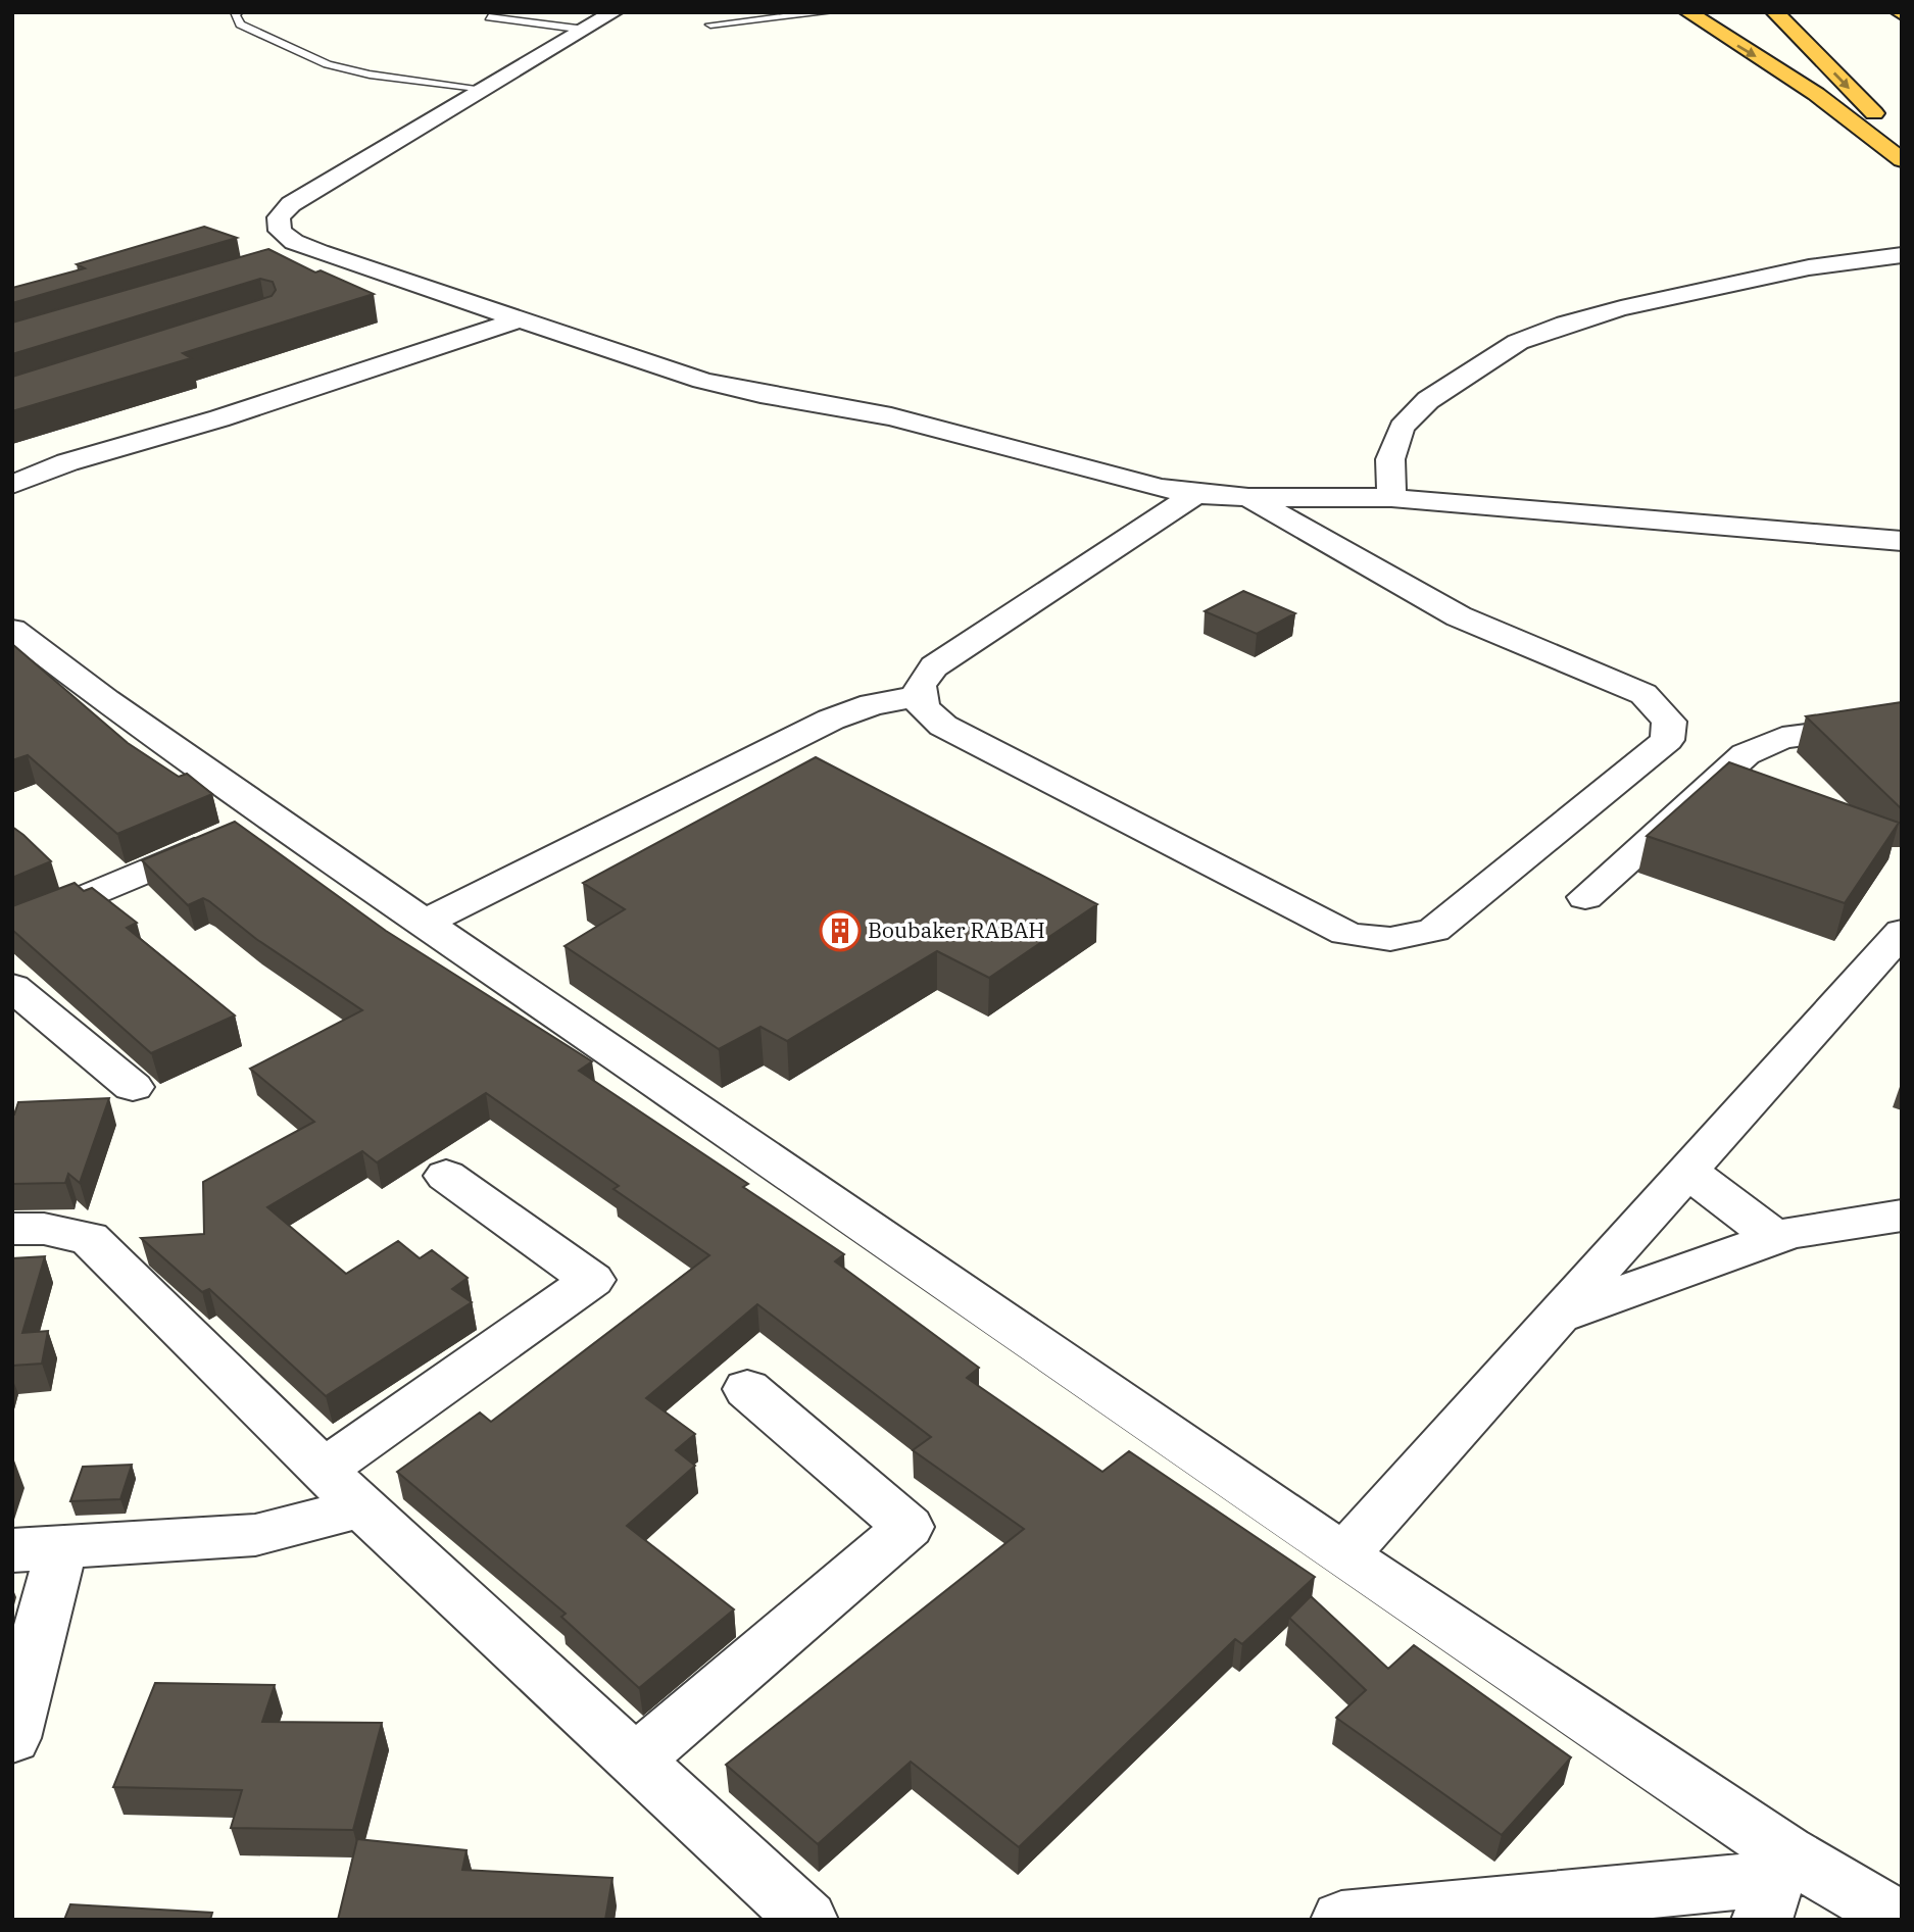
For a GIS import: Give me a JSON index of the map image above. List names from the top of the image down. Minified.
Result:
{"places":{"building":["Boubaker RABAH"]}}
